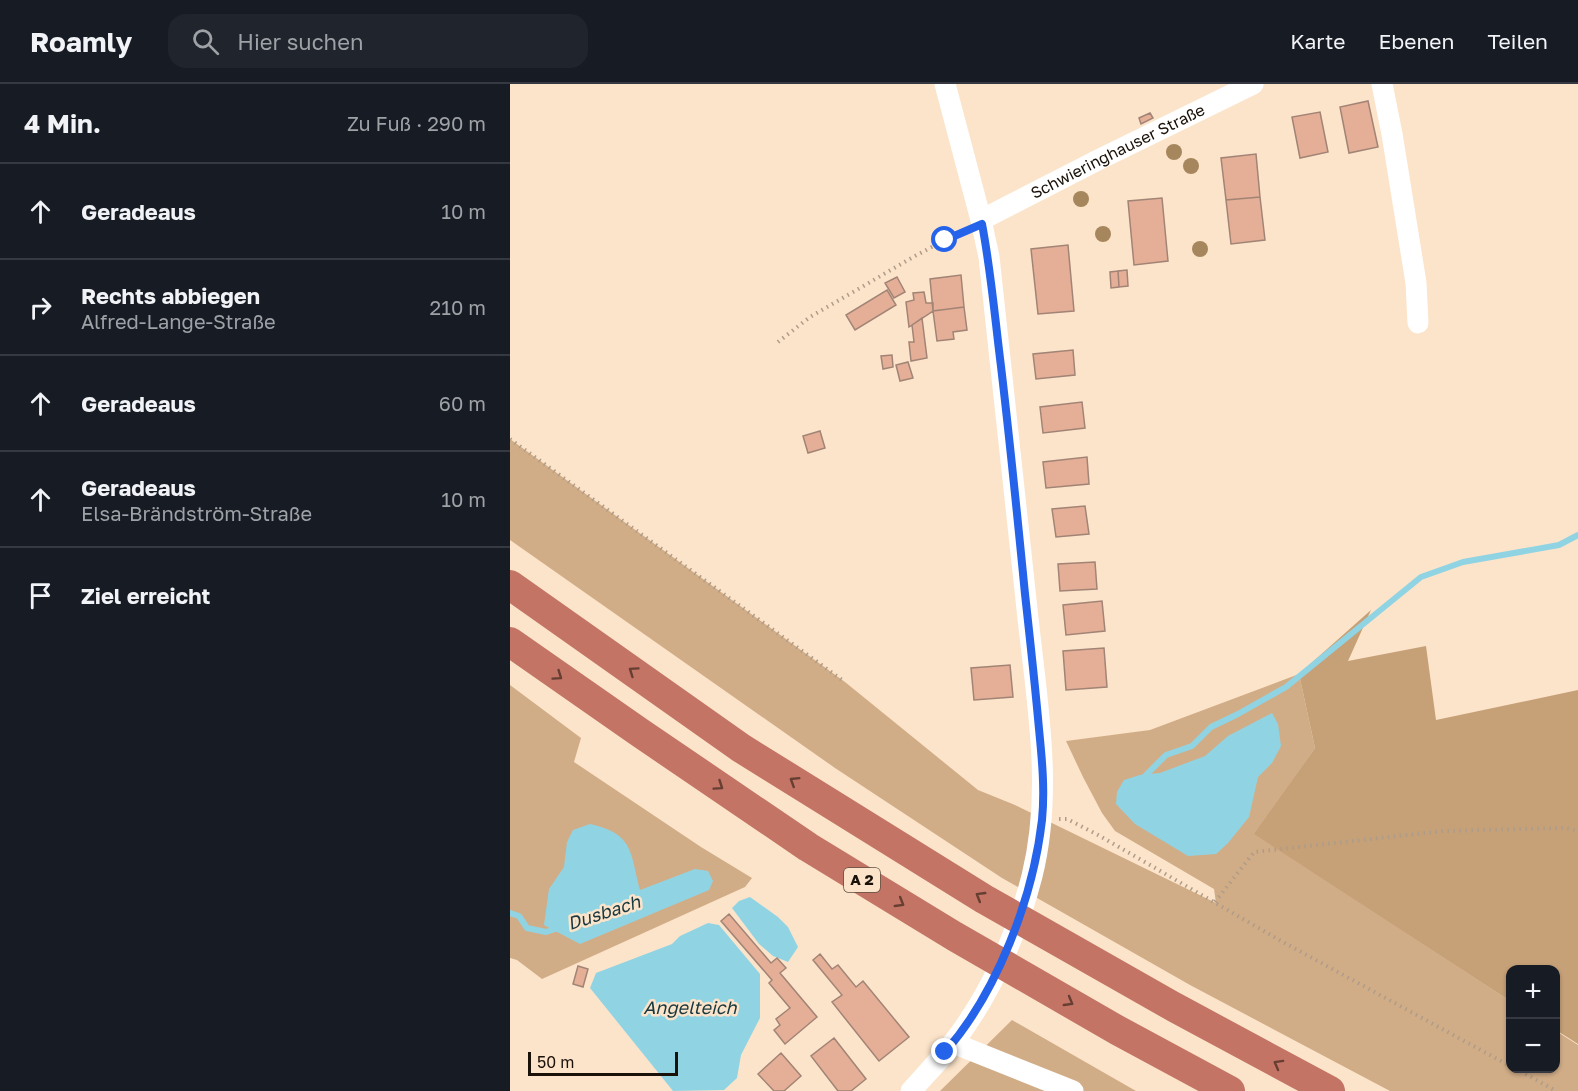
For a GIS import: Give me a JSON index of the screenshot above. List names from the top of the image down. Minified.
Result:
{"streets":{"highway":["A 2"],"street":["Schwieringhauser Straße"]},"water":["Dusbach","Angelteich"],"scale_bar":"50 m","page":{"header":"Roamly","search":"Hier suchen","nav":["Karte","Ebenen","Teilen"],"heading":["4 Min.","Zu Fuß · 290 m"],"list":[["Geradeaus","10 m"],["Rechts abbiegen","Alfred-Lange-Straße","210 m"],["Geradeaus","60 m"],["Geradeaus","Elsa-Brändström-Straße","10 m"],"Ziel erreicht"],"map_buttons":["+","−"],"scale":"50 m"}}
